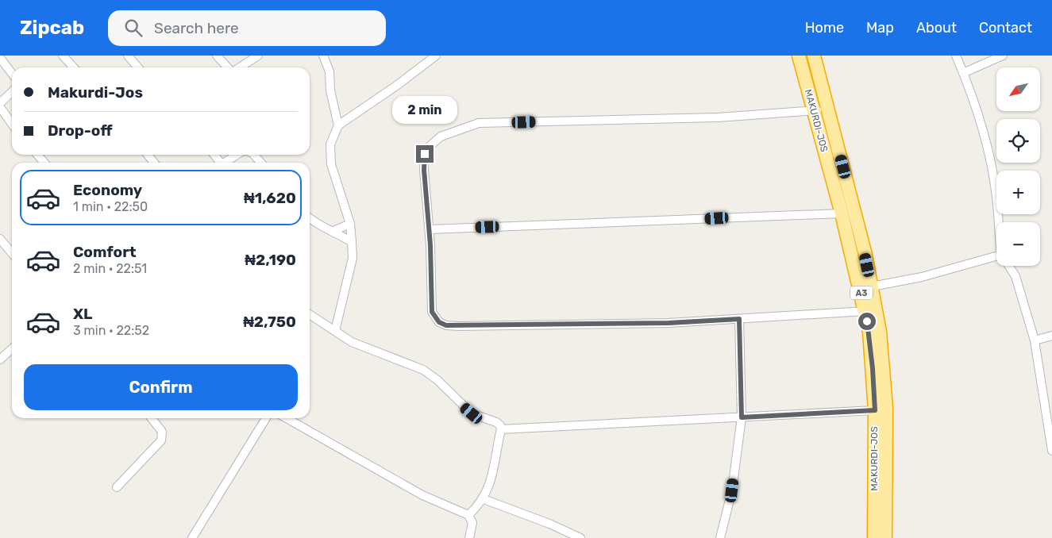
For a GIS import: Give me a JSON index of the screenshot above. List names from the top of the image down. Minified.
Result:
{"streets":{"highway":["MAKURDI-JOS","A3"]},"north":"bottom left","page":{"header":"Zipcab","search":"Search here","nav":["Home","Map","About","Contact"],"map_buttons":["+","−"],"banner":["Makurdi-Jos","Drop-off"],"bubble":"2 min","list":[{"name":"Economy","note":"1 min · 22:50","value":"₦1,620"},{"name":"Comfort","note":"2 min · 22:51","value":"₦2,190"},{"name":"XL","note":"3 min · 22:52","value":"₦2,750"}],"buttons":"Confirm"}}
